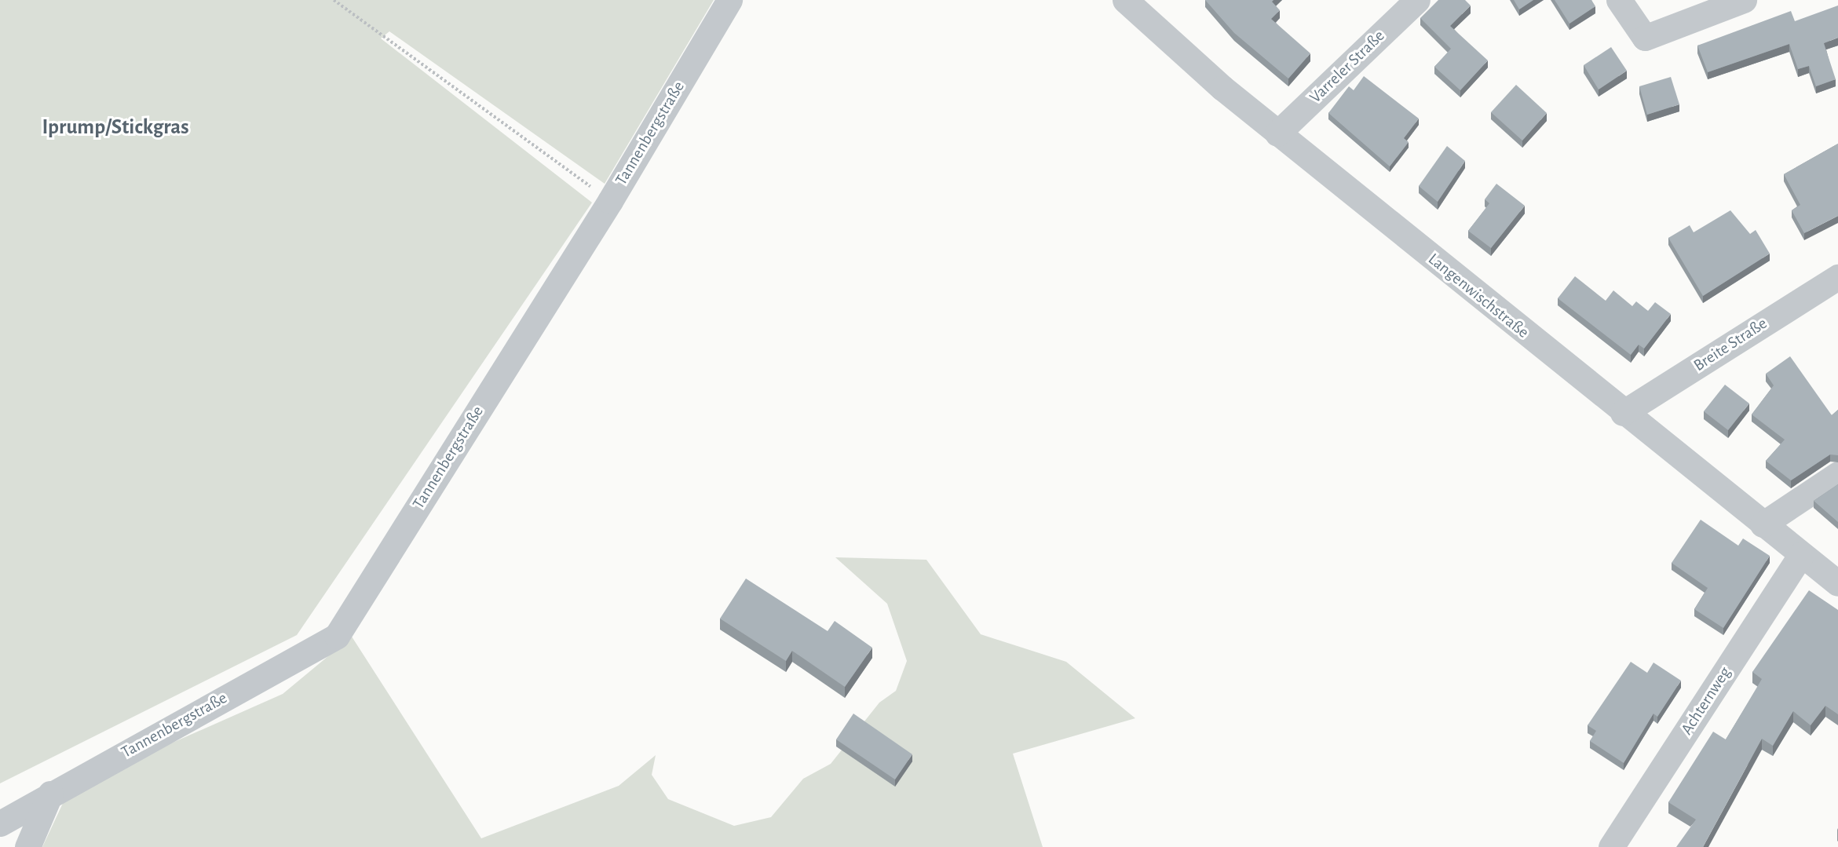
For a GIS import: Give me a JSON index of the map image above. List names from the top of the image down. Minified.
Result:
{"streets":{"street":["Varreler Straße","Tannenbergstraße","Langenwischstraße","Breite Straße","Achternweg"]},"crossings":[["Varreler Straße","Langenwischstraße"],["Langenwischstraße","Breite Straße"],["Langenwischstraße","Achternweg"]],"districts":["Iprump/Stickgras"]}
